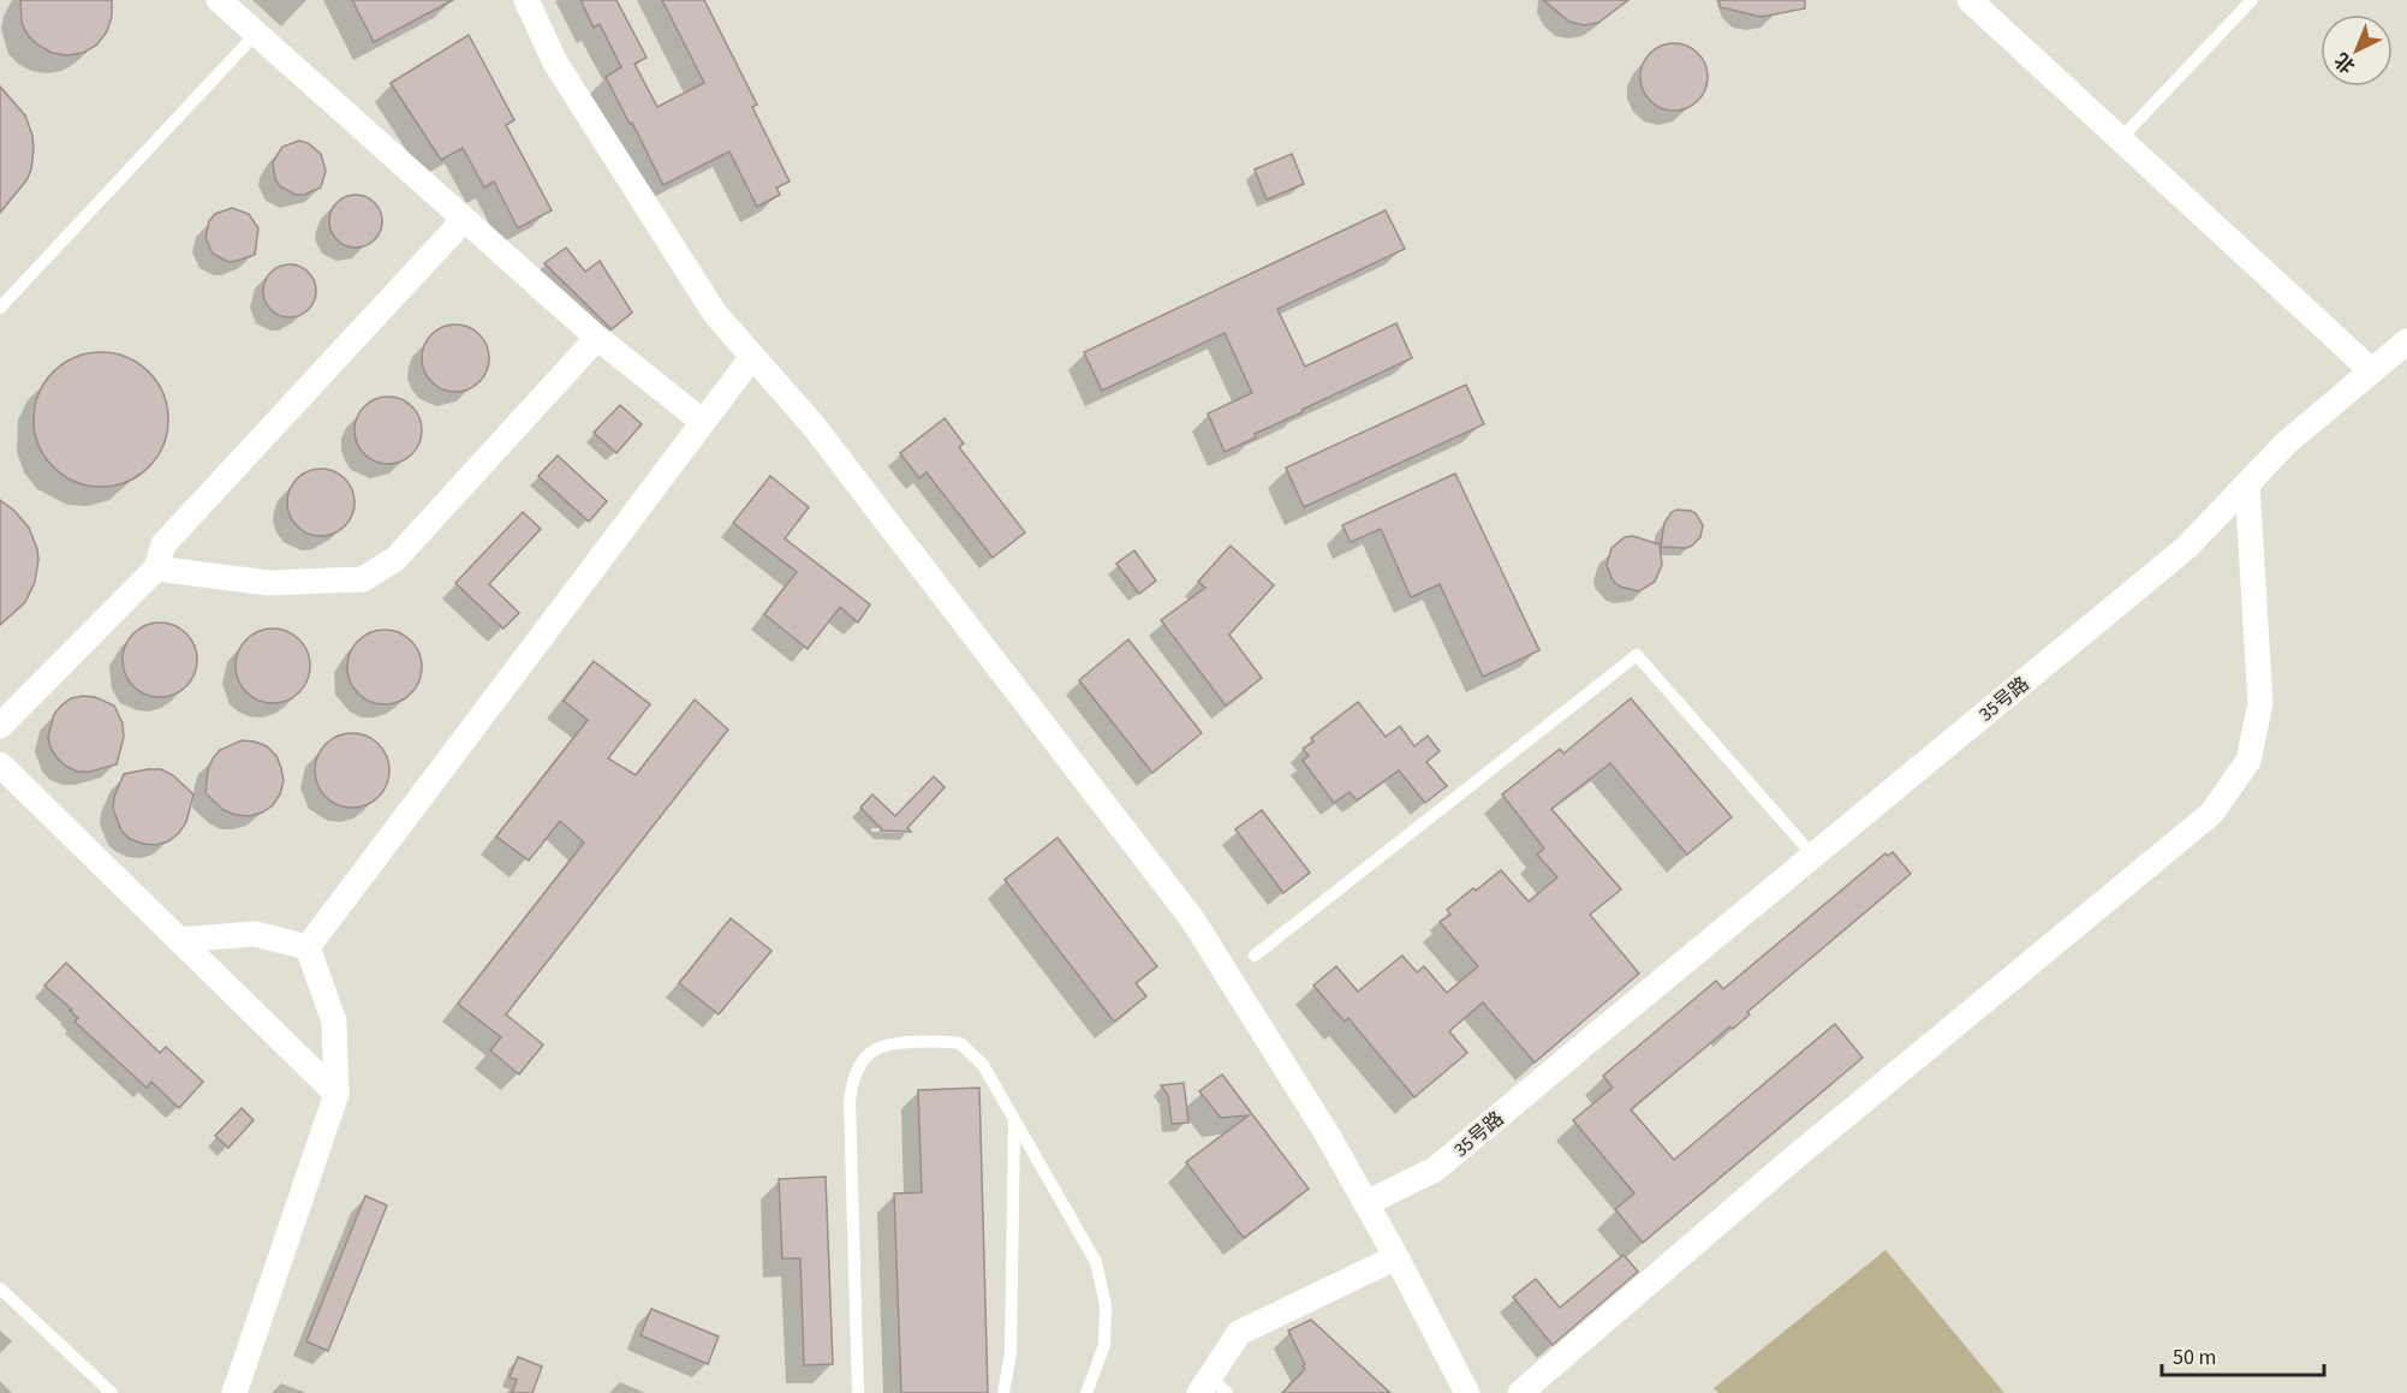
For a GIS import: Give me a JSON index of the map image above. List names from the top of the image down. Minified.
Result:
{"streets":{"street":["35号路"]},"scale_bar":"50 m","north":"bottom left"}
